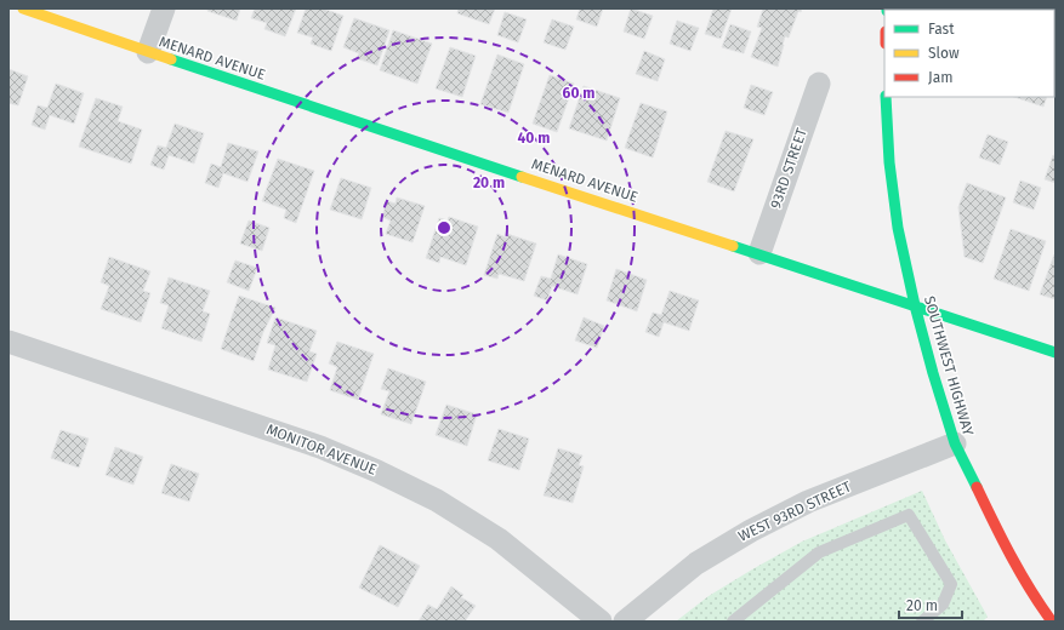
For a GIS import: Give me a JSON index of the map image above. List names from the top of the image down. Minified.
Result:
{"streets":{"street":["MENARD AVENUE","93RD STREET","SOUTHWEST HIGHWAY","MONITOR AVENUE","WEST 93RD STREET"]},"crossings":[["MENARD AVENUE","93RD STREET"],["MENARD AVENUE","SOUTHWEST HIGHWAY"],["SOUTHWEST HIGHWAY","WEST 93RD STREET"]],"legend":["Fast","Slow","Jam"],"scale_bar":"20 m","rings":["60 m","40 m","20 m"]}
